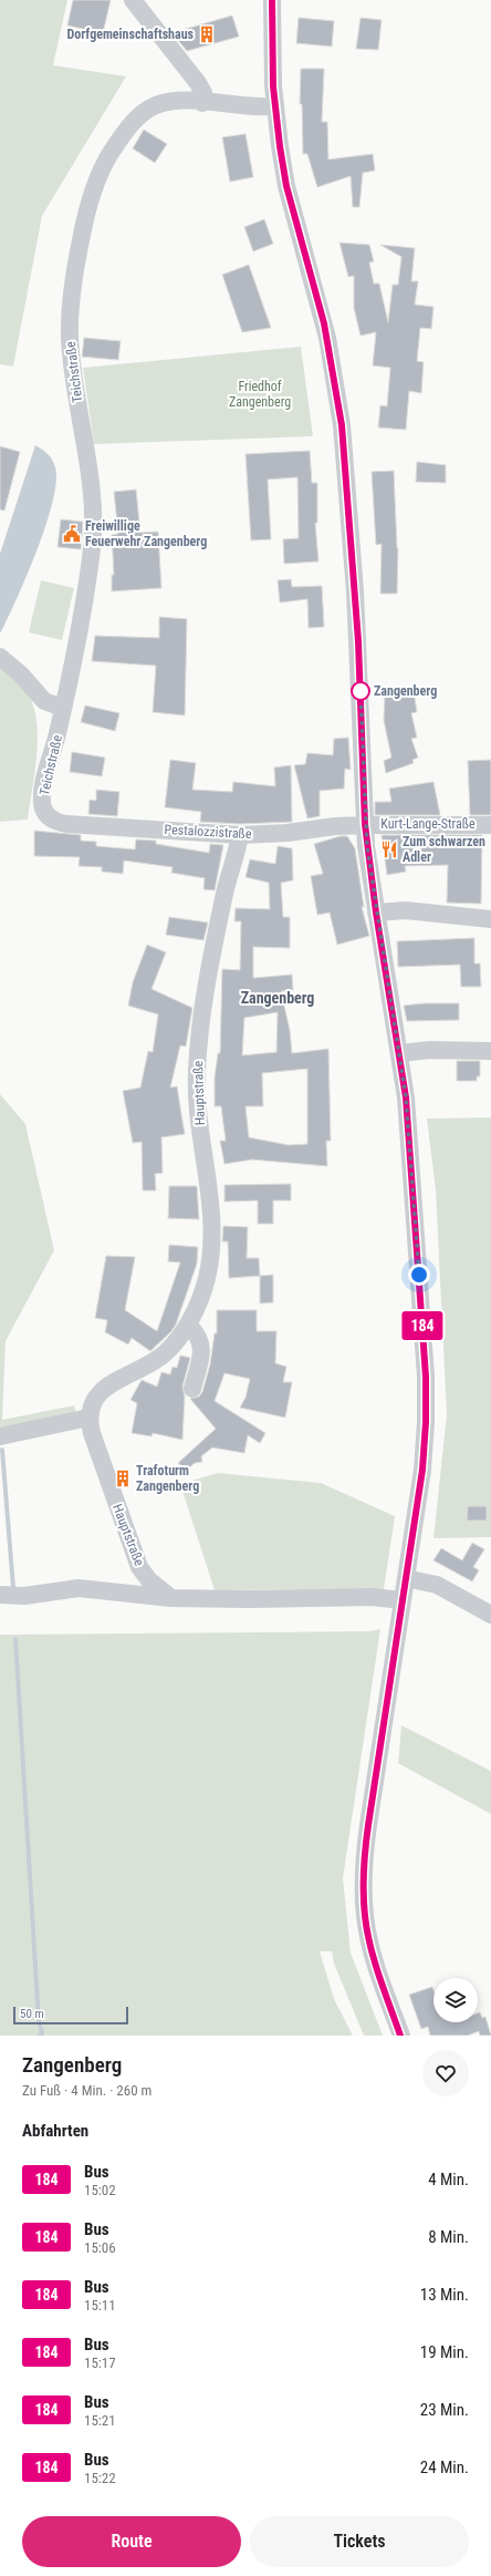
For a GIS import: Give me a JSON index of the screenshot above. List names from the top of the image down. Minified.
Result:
{"streets":{"street":["Teichstraße","Kurt-Lange-Straße","Pestalozzistraße","Hauptstraße"]},"crossings":[["Teichstraße","Pestalozzistraße"],["Kurt-Lange-Straße","Pestalozzistraße"],["Pestalozzistraße","Hauptstraße"]],"districts":["Zangenberg"],"parks":["Friedhof Zangenberg"],"places":{"building":["Dorfgemeinschaftshaus","Trafoturm Zangenberg"],"public building":["Freiwillige Feuerwehr Zangenberg"],"other":["Zangenberg"],"restaurant":["Zum schwarzen Adler"]},"lines":["bus line 184"],"scale_bar":"50 m","page":{"on_map":"184","scale":"50 m","heading":[["Zangenberg","Zu Fuß · 4 Min. · 260 m"],"Abfahrten"],"list":[{"mark":"184","name":"Bus","note":"15:02","value":"4 Min."},{"mark":"184","name":"Bus","note":"15:06","value":"8 Min."},{"mark":"184","name":"Bus","note":"15:11","value":"13 Min."},{"mark":"184","name":"Bus","note":"15:17","value":"19 Min."},{"mark":"184","name":"Bus","note":"15:21","value":"23 Min."},{"mark":"184","name":"Bus","note":"15:22","value":"24 Min."}],"buttons":["Route","Tickets"]}}
